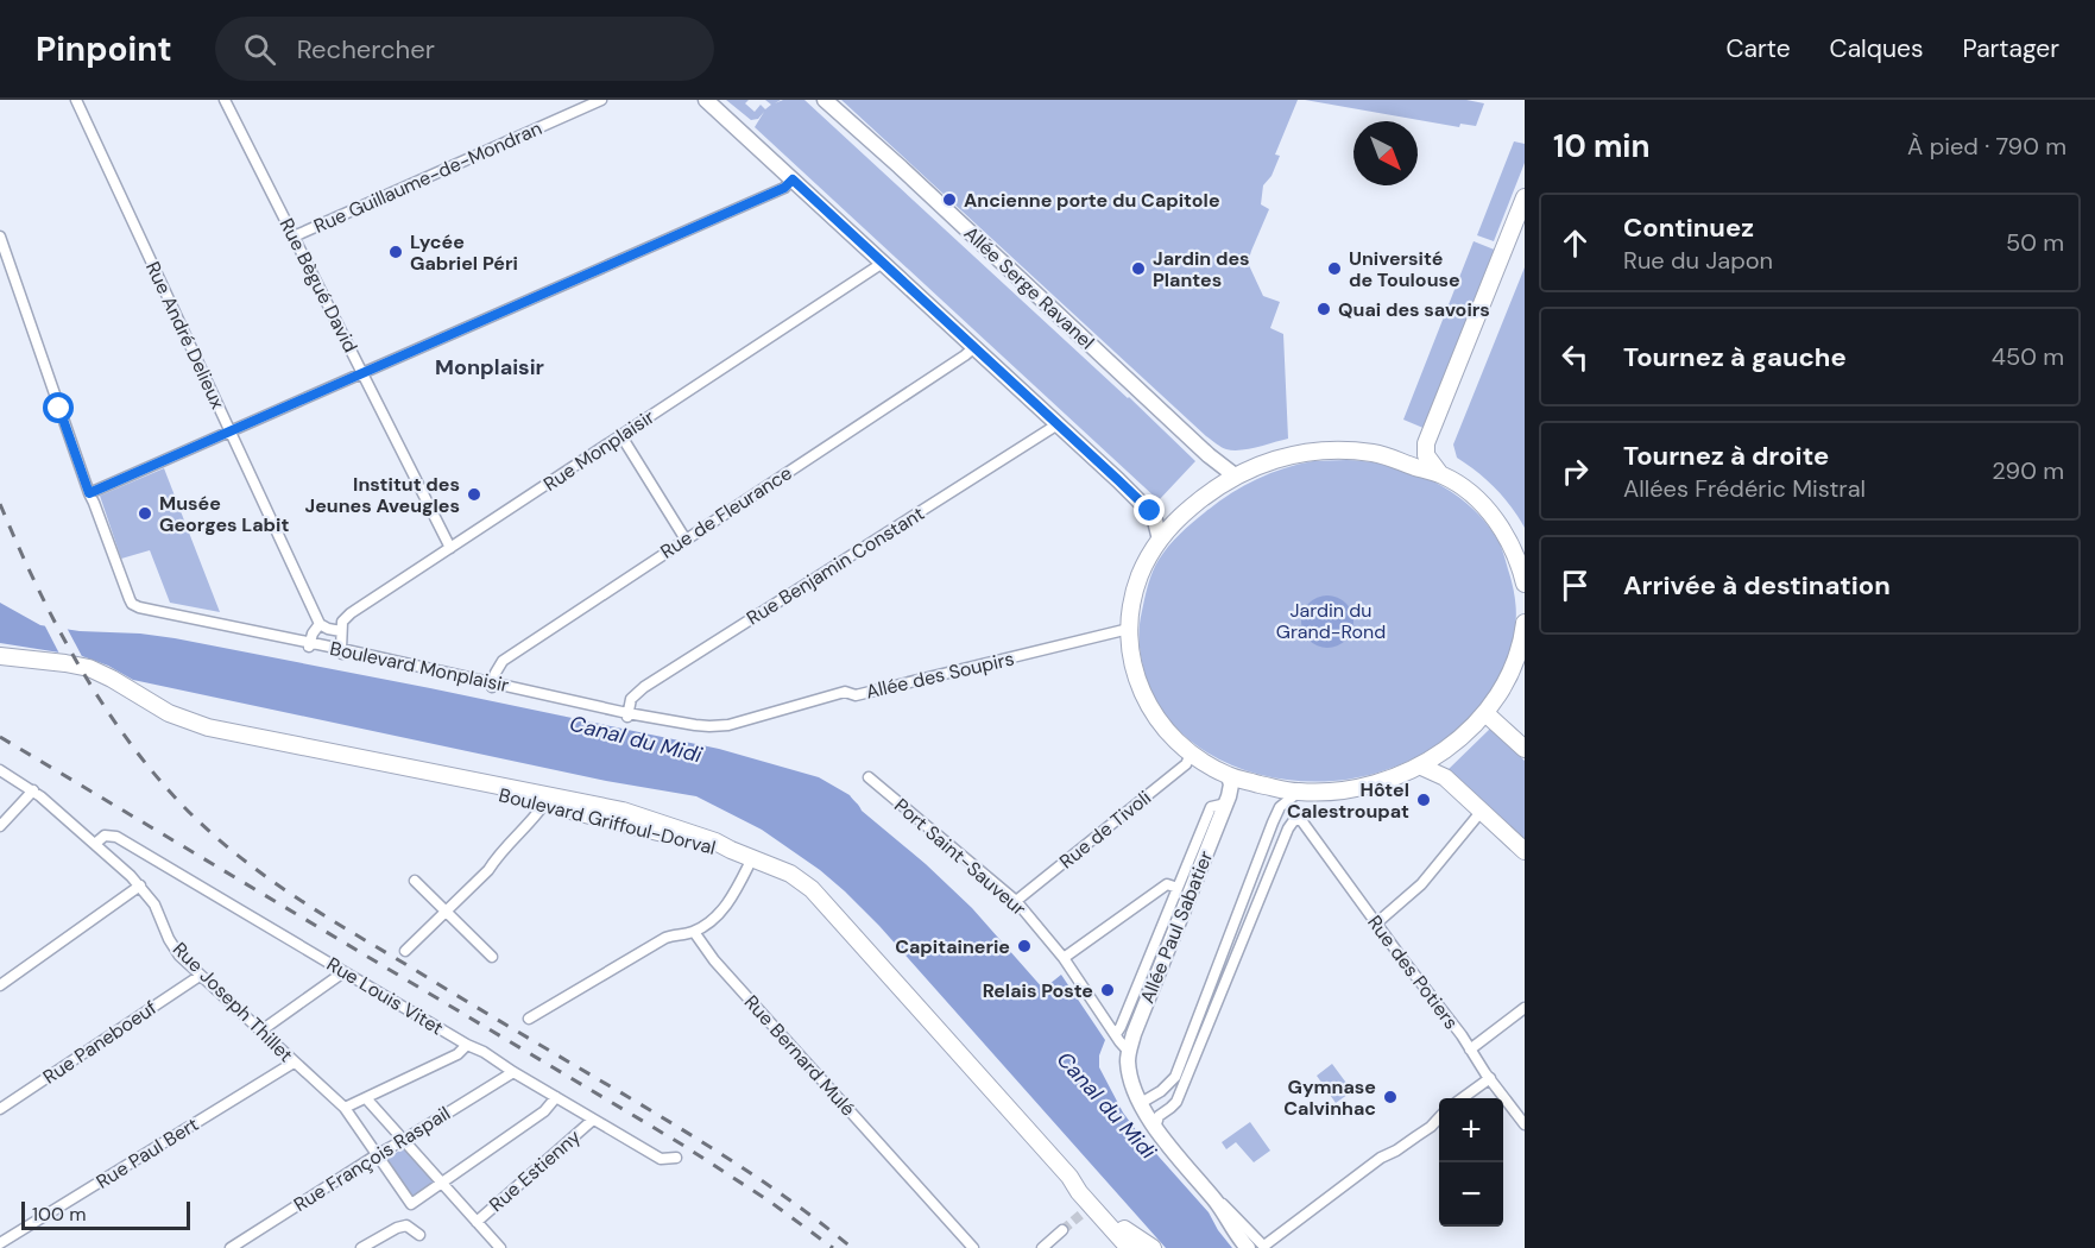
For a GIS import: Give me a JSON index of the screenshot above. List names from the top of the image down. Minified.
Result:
{"streets":{"main road":["Allée Serge Ravanel","Boulevard Griffoul-Dorval","Port Saint-Sauveur","Allée Paul Sabatier"],"street":["Rue Guillaume-de-Mondran","Rue Bègué David","Rue André Delieux","Rue Monplaisir","Rue de Fleurance","Rue Benjamin Constant","Boulevard Monplaisir","Allée des Soupirs","Rue de Tivoli","Rue des Potiers","Rue Louis Vitet","Rue Joseph Thillet","Rue Paneboeuf","Rue Bernard Mulé","Rue Paul Bert","Rue François Raspail","Rue Estienny"]},"crossings":[["Rue Guillaume-de-Mondran","Rue Bègué David"],["Rue Bègué David","Rue Monplaisir"],["Rue de Fleurance","Boulevard Monplaisir"],["Rue Benjamin Constant","Boulevard Monplaisir"],["Boulevard Monplaisir","Allée des Soupirs"],["Rue de Tivoli","Port Saint-Sauveur"],["Port Saint-Sauveur","Allée Paul Sabatier"],["Rue Louis Vitet","Rue Joseph Thillet"],["Rue Louis Vitet","Rue François Raspail"],["Rue Louis Vitet","Rue Estienny"],["Rue Joseph Thillet","Rue Paneboeuf"],["Rue Joseph Thillet","Rue Paul Bert"],["Rue Joseph Thillet","Rue François Raspail"]],"districts":["Monplaisir"],"water":["Canal du Midi"],"parks":["Jardin du Grand-Rond"],"places":["Ancienne porte du Capitole","Lycée Gabriel Péri","Jardin des Plantes","Université de Toulouse","Quai des savoirs","Institut des Jeunes Aveugles","Musée Georges Labit","Hôtel Calestroupat","Capitainerie","Relais Poste","Gymnase Calvinhac"],"scale_bar":"100 m","north":"bottom right","page":{"header":"Pinpoint","search":"Rechercher","nav":["Carte","Calques","Partager"],"heading":["10 min","À pied · 790 m"],"list":[["Continuez","Rue du Japon","50 m"],["Tournez à gauche","450 m"],["Tournez à droite","Allées Frédéric Mistral","290 m"],"Arrivée à destination"],"map_buttons":["+","−"],"scale":"100 m"}}
